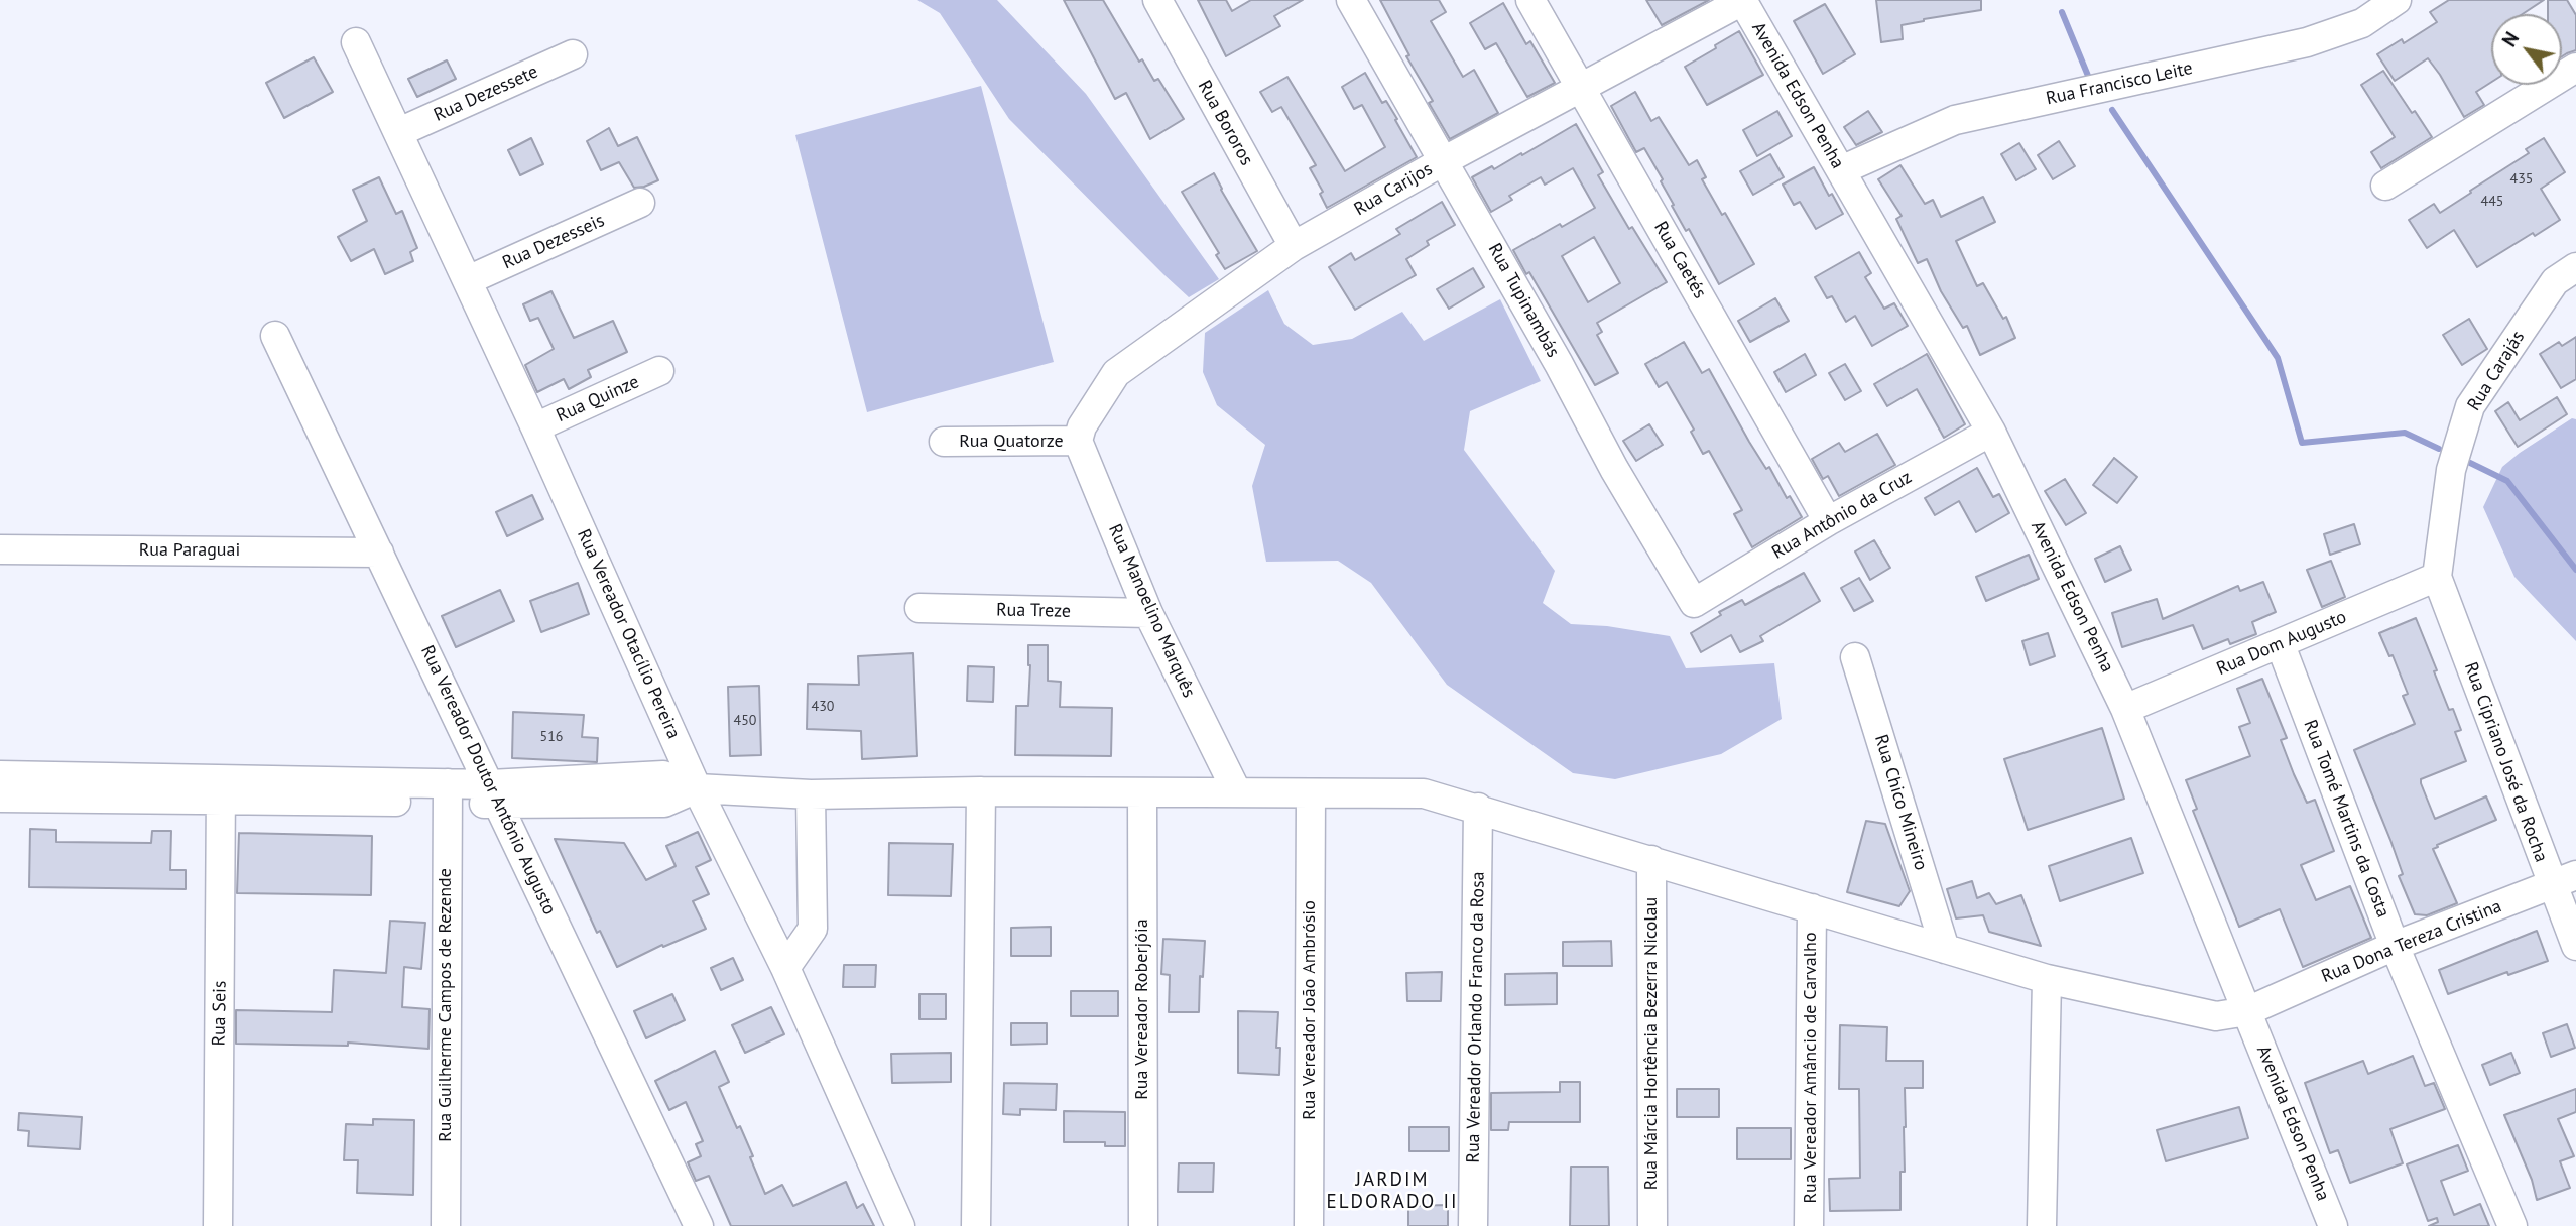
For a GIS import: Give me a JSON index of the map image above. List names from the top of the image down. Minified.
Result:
{"streets":{"street":["Rua Francisco Leite","Rua Dezessete","Avenida Edson Penha","Rua Bororos","Rua Carijos","Rua Dezesseis","Rua Caetés","Rua Tupinambás","Rua Carajás","Rua Quinze","Rua Quatorze","Rua Antônio da Cruz","Rua Paraguai","Rua Treze","Rua Manoelino Marquês","Rua Vereador Otacílio Pereira","Rua Dom Augusto","Rua Cipriano José da Rocha","Rua Vereador Doutor Antônio Augusto","Rua Chico Mineiro","Rua Tomé Martins da Costa","Rua Dona Tereza Cristina","Rua Guilherme Campos de Rezende","Rua Vereador Roberjóia","Rua Vereador João Ambrósio","Rua Seis","Rua Vereador Orlando Franco da Rosa","Rua Márcia Hortência Bezerra Nicolau","Rua Vereador Amâncio de Carvalho"]},"crossings":[["Rua Francisco Leite","Avenida Edson Penha"],["Rua Dezessete","Rua Vereador Otacílio Pereira"],["Avenida Edson Penha","Rua Carijos"],["Avenida Edson Penha","Rua Antônio da Cruz"],["Avenida Edson Penha","Rua Dom Augusto"],["Avenida Edson Penha","Rua Dona Tereza Cristina"],["Rua Bororos","Rua Carijos"],["Rua Carijos","Rua Caetés"],["Rua Carijos","Rua Tupinambás"],["Rua Carijos","Rua Quatorze"],["Rua Carijos","Rua Manoelino Marquês"],["Rua Dezesseis","Rua Vereador Otacílio Pereira"],["Rua Caetés","Rua Antônio da Cruz"],["Rua Tupinambás","Rua Antônio da Cruz"],["Rua Carajás","Rua Dom Augusto"],["Rua Carajás","Rua Cipriano José da Rocha"],["Rua Quinze","Rua Vereador Otacílio Pereira"],["Rua Quatorze","Rua Manoelino Marquês"],["Rua Paraguai","Rua Vereador Doutor Antônio Augusto"],["Rua Treze","Rua Manoelino Marquês"],["Rua Manoelino Marquês","Rua Dona Tereza Cristina"],["Rua Vereador Otacílio Pereira","Rua Dona Tereza Cristina"],["Rua Dom Augusto","Rua Cipriano José da Rocha"],["Rua Dom Augusto","Rua Tomé Martins da Costa"],["Rua Cipriano José da Rocha","Rua Dona Tereza Cristina"],["Rua Vereador Doutor Antônio Augusto","Rua Dona Tereza Cristina"],["Rua Chico Mineiro","Rua Dona Tereza Cristina"],["Rua Tomé Martins da Costa","Rua Dona Tereza Cristina"],["Rua Dona Tereza Cristina","Rua Guilherme Campos de Rezende"],["Rua Dona Tereza Cristina","Rua Vereador Roberjóia"],["Rua Dona Tereza Cristina","Rua Vereador João Ambrósio"],["Rua Dona Tereza Cristina","Rua Seis"],["Rua Dona Tereza Cristina","Rua Vereador Orlando Franco da Rosa"],["Rua Dona Tereza Cristina","Rua Márcia Hortência Bezerra Nicolau"],["Rua Dona Tereza Cristina","Rua Vereador Amâncio de Carvalho"]],"districts":["JARDIM ELDORADO II"],"house_numbers":["435","445","430","450","516"],"north":"top left"}
